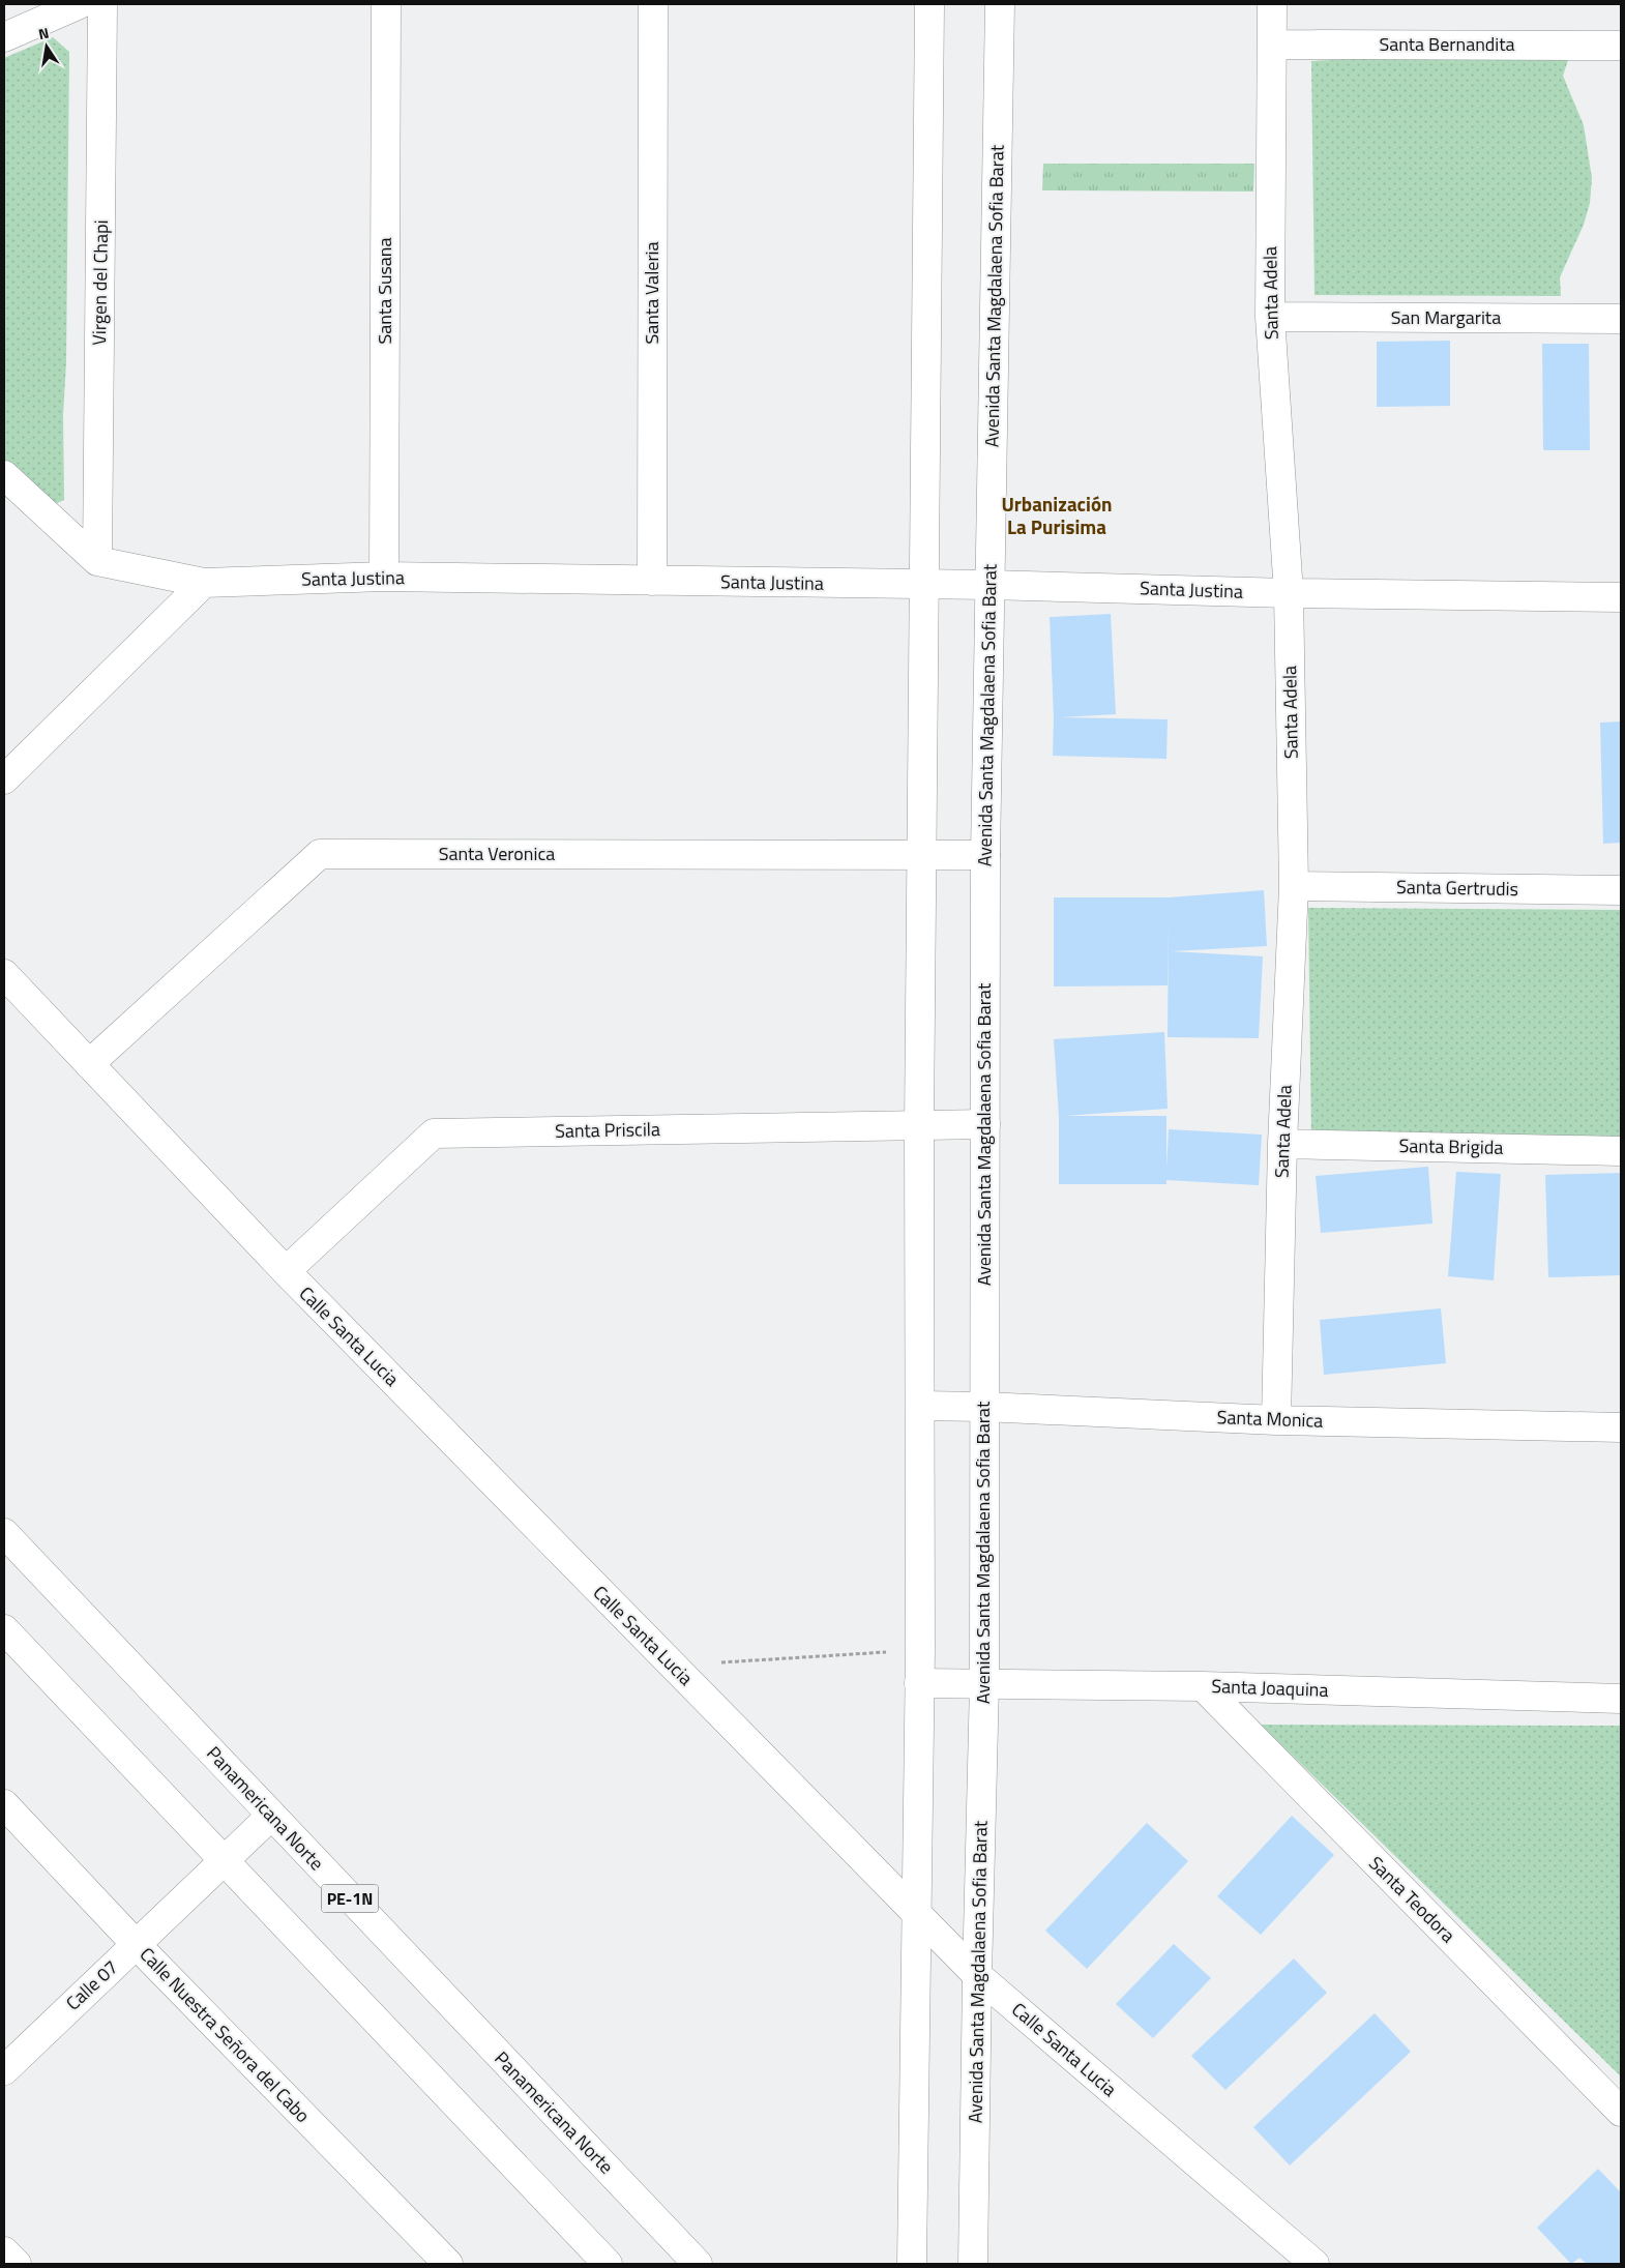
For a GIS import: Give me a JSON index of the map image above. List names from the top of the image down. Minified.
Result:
{"streets":{"main road":["Santa Bernandita","Virgen del Chapi","Santa Susana","Santa Valeria","Santa Adela","Avenida Santa Magdalaena Sofia Barat","San Margarita","Santa Justina","Santa Veronica","Santa Gertrudis","Santa Priscila","Santa Brigida","Calle Santa Lucia","Santa Monica","Santa Joaquina","Panamericana Norte","PE-1N","Santa Teodora","Calle 07","Calle Nuestra Señora del Cabo"]},"crossings":[["Santa Bernandita","Santa Adela"],["Virgen del Chapi","Santa Justina"],["Santa Susana","Santa Justina"],["Santa Valeria","Santa Justina"],["Santa Adela","San Margarita"],["Santa Adela","Santa Justina"],["Santa Adela","Santa Gertrudis"],["Santa Adela","Santa Brigida"],["Santa Adela","Santa Monica"],["Avenida Santa Magdalaena Sofia Barat","Santa Justina"],["Avenida Santa Magdalaena Sofia Barat","Santa Veronica"],["Avenida Santa Magdalaena Sofia Barat","Santa Priscila"],["Avenida Santa Magdalaena Sofia Barat","Calle Santa Lucia"],["Avenida Santa Magdalaena Sofia Barat","Santa Monica"],["Avenida Santa Magdalaena Sofia Barat","Santa Joaquina"],["Santa Veronica","Calle Santa Lucia"],["Santa Priscila","Calle Santa Lucia"],["Santa Joaquina","Santa Teodora"],["Panamericana Norte","Calle 07"],["Calle 07","Calle Nuestra Señora del Cabo"]],"districts":["Urbanización La Purisima"],"north":"top"}
